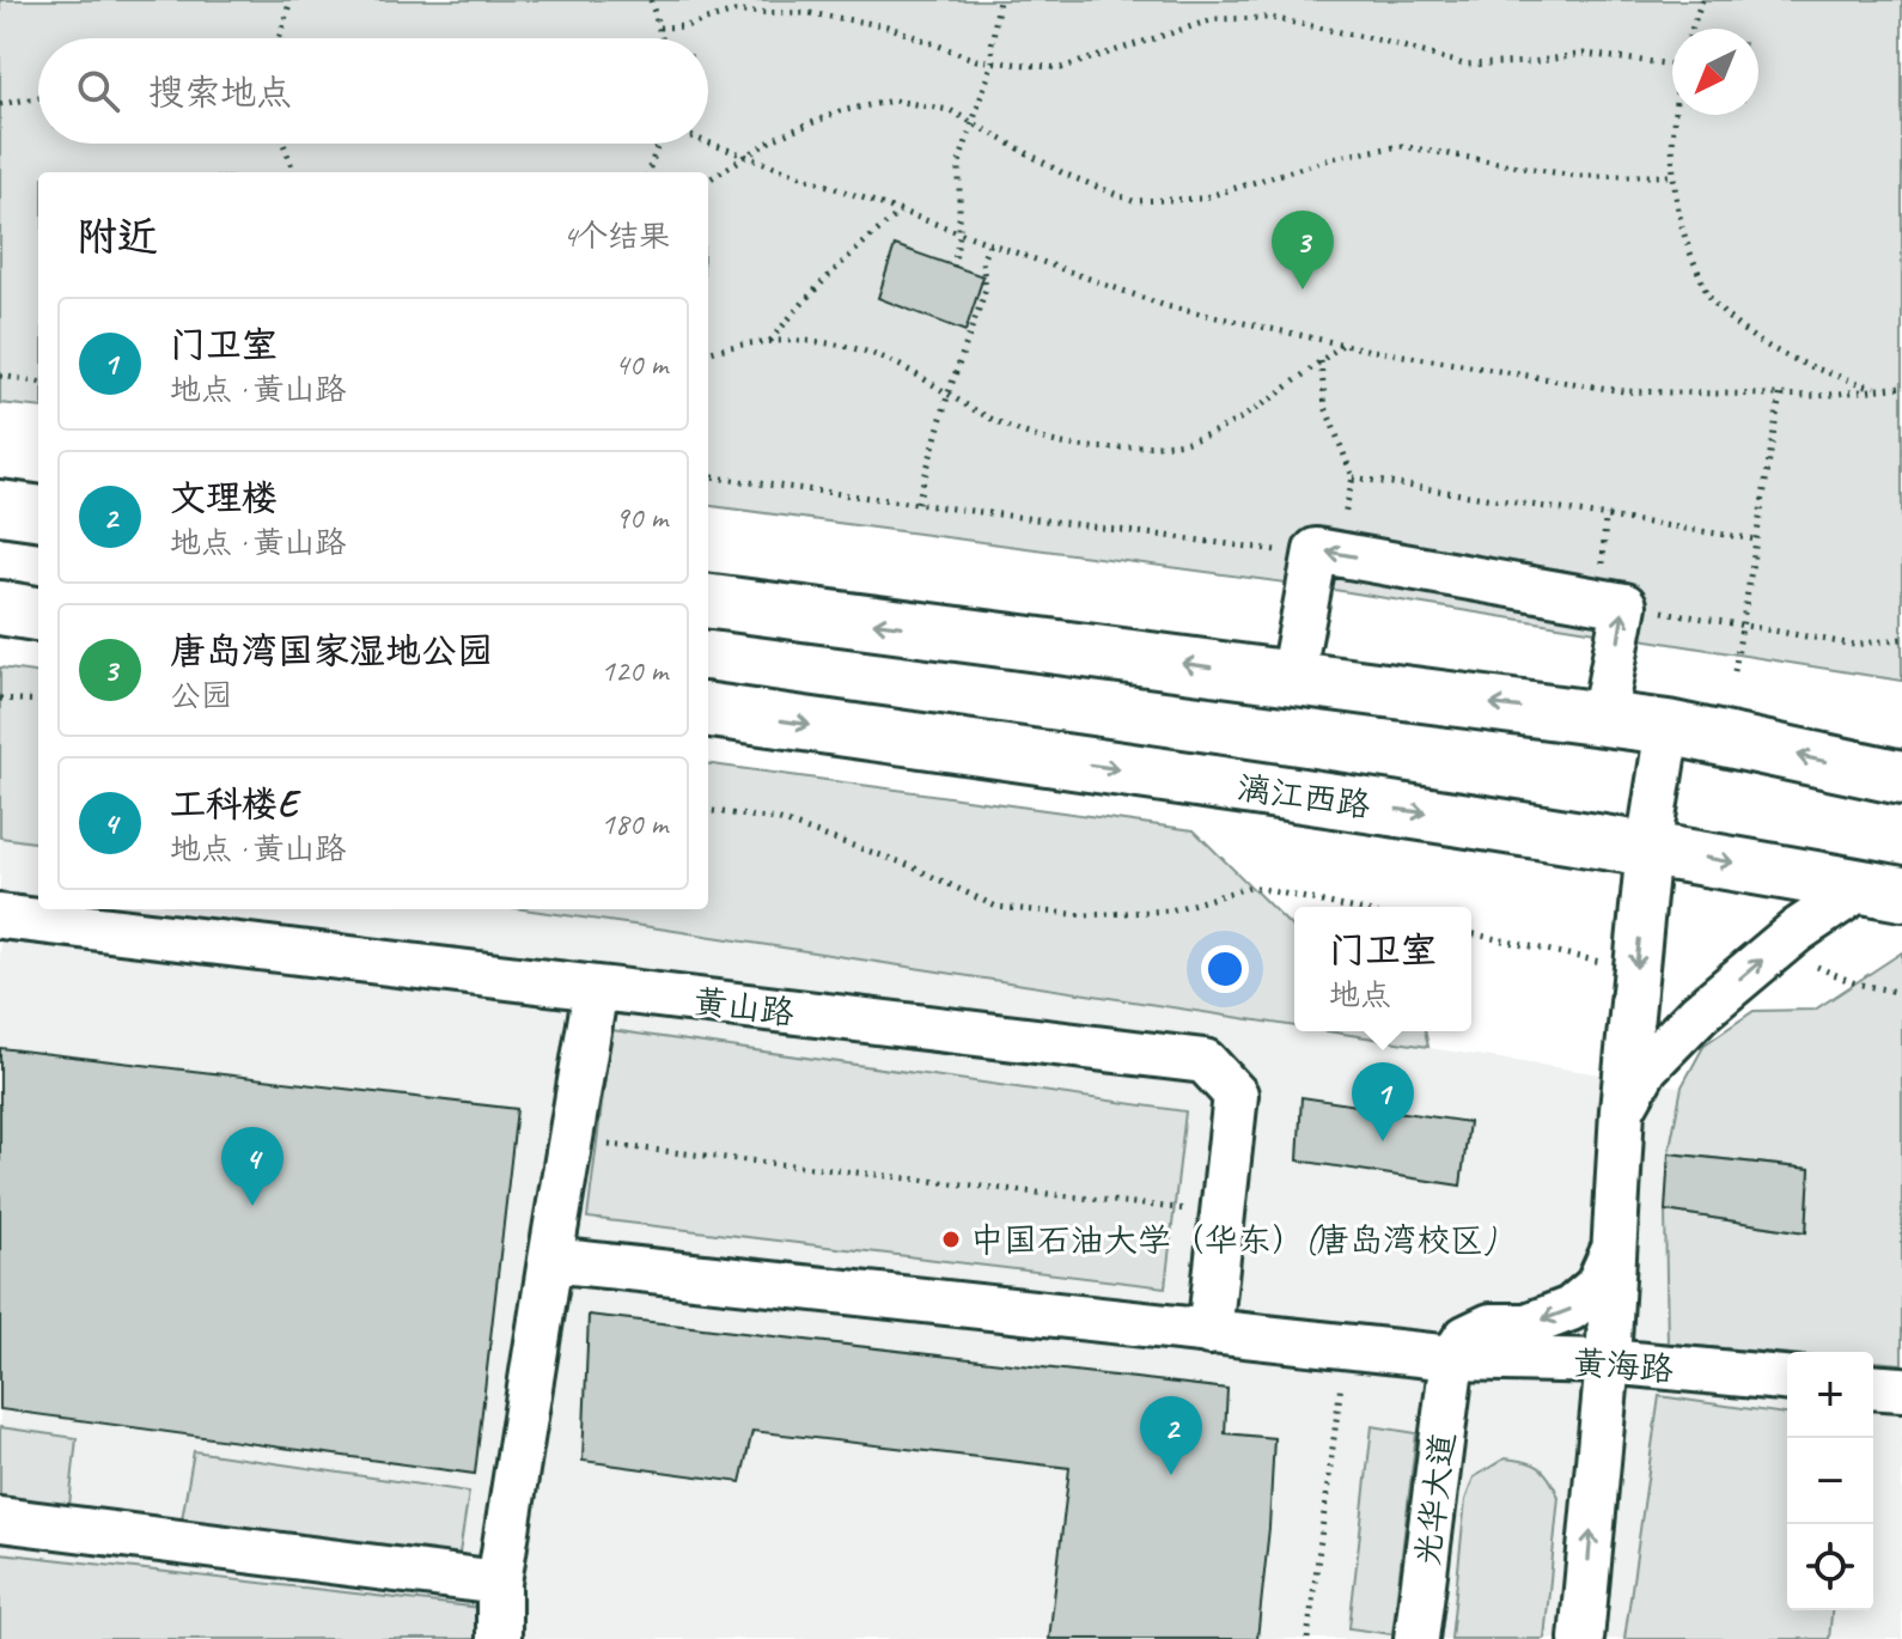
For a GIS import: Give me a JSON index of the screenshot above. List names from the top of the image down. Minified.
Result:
{"streets":{"main road":["漓江西路"],"street":["黄山路","黄海路","光华大道"]},"crossings":[["黄山路","黄海路"],["黄海路","光华大道"]],"places":["中国石油大学（华东）(唐岛湾校区)"],"north":"bottom left","page":{"search":"搜索地点","heading":["附近","4个结果"],"pins":["3","1","4","2"],"list":[{"mark":"1","name":"门卫室","note":"地点 · 黄山路","value":"40 m"},{"mark":"2","name":"文理楼","note":"地点 · 黄山路","value":"90 m"},{"mark":"3","name":"唐岛湾国家湿地公园","note":"公园","value":"120 m"},{"mark":"4","name":"工科楼E","note":"地点 · 黄山路","value":"180 m"}],"popup":["门卫室","地点"],"map_buttons":["+","−"]}}
